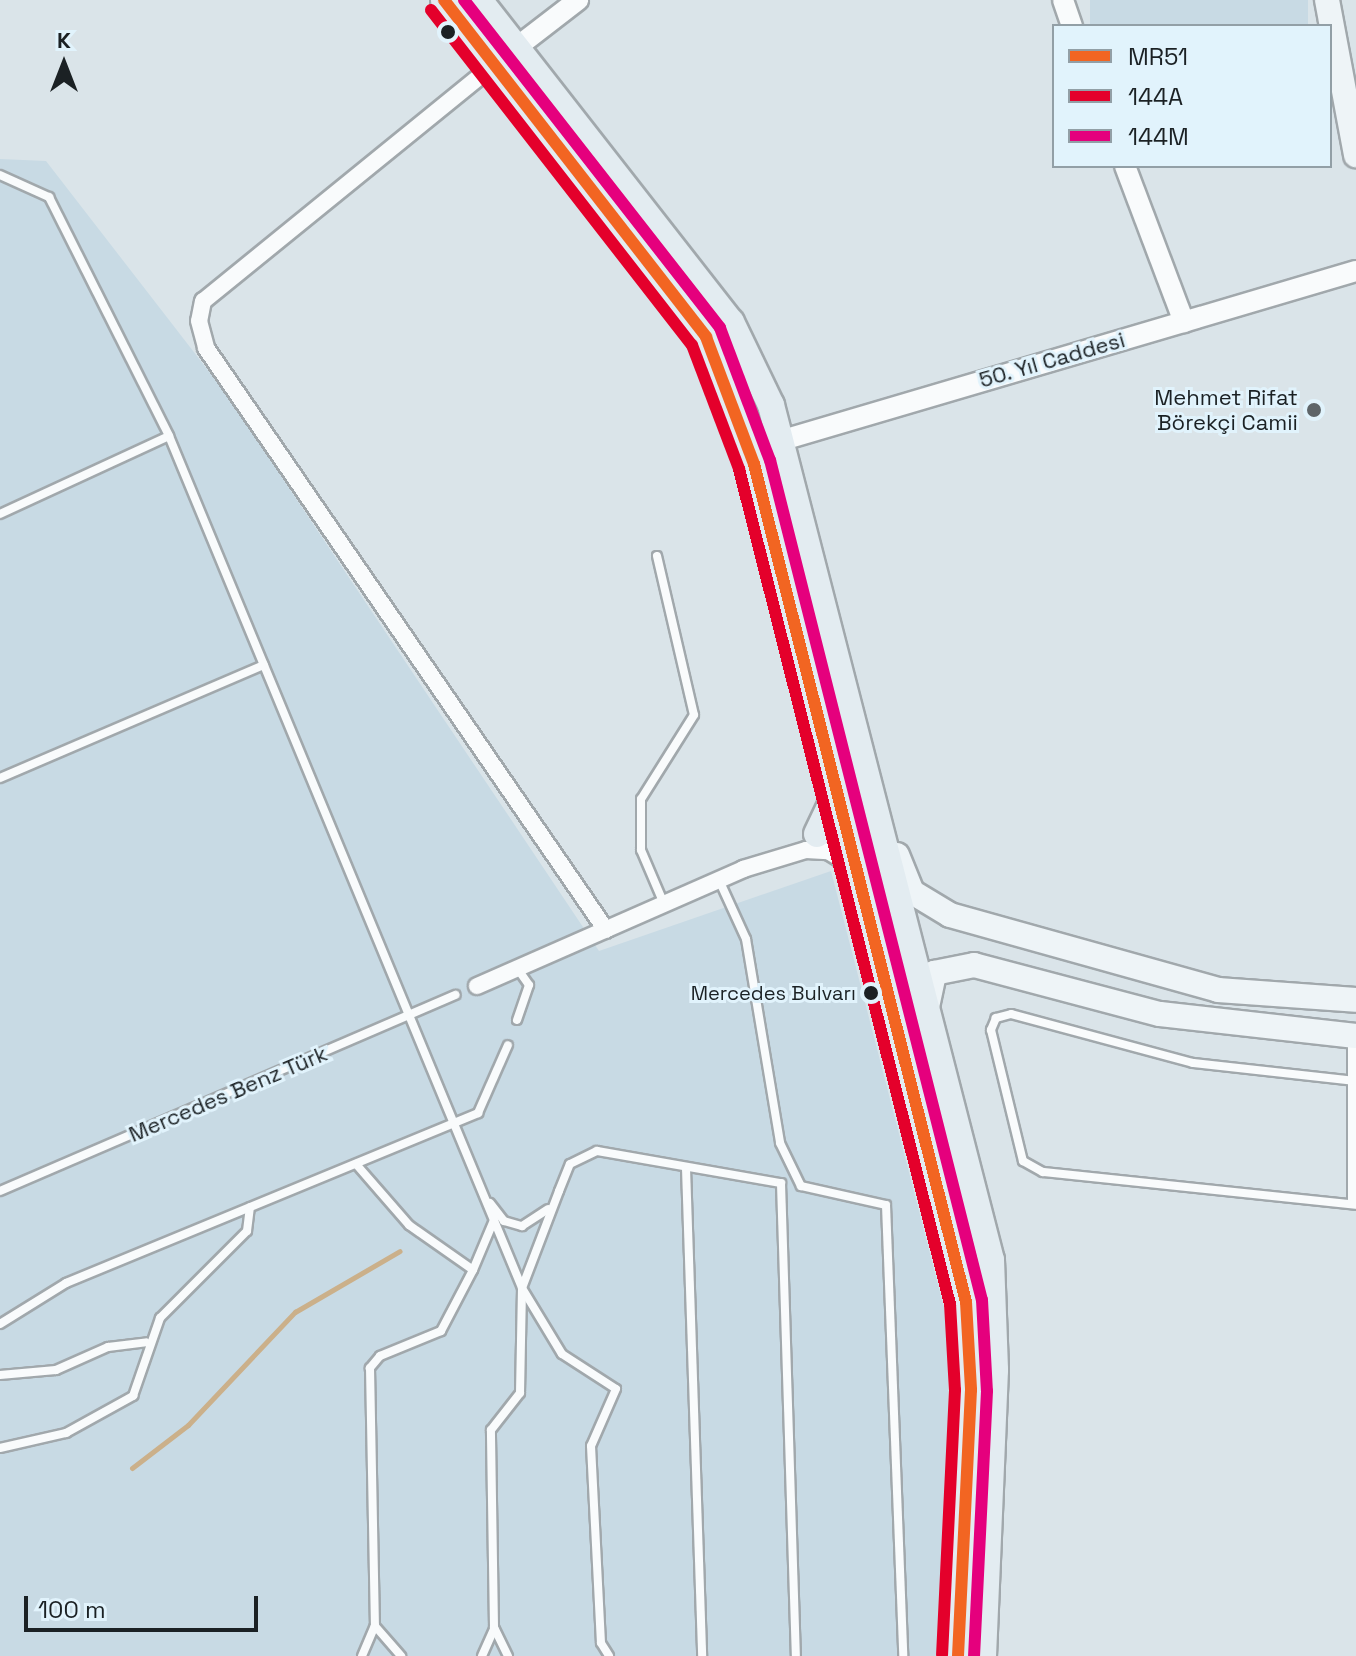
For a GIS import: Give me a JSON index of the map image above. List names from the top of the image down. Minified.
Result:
{"streets":{"street":["50. Yıl Caddesi"],"lane":["Mercedes Benz Türk"]},"places":["Mehmet Rifat Börekçi Camii","Mercedes Bulvarı"],"lines":["transit line MR51","transit line 144M","transit line 144A"],"legend":["MR51","144A","144M"],"scale_bar":"100 m","north":"top"}
